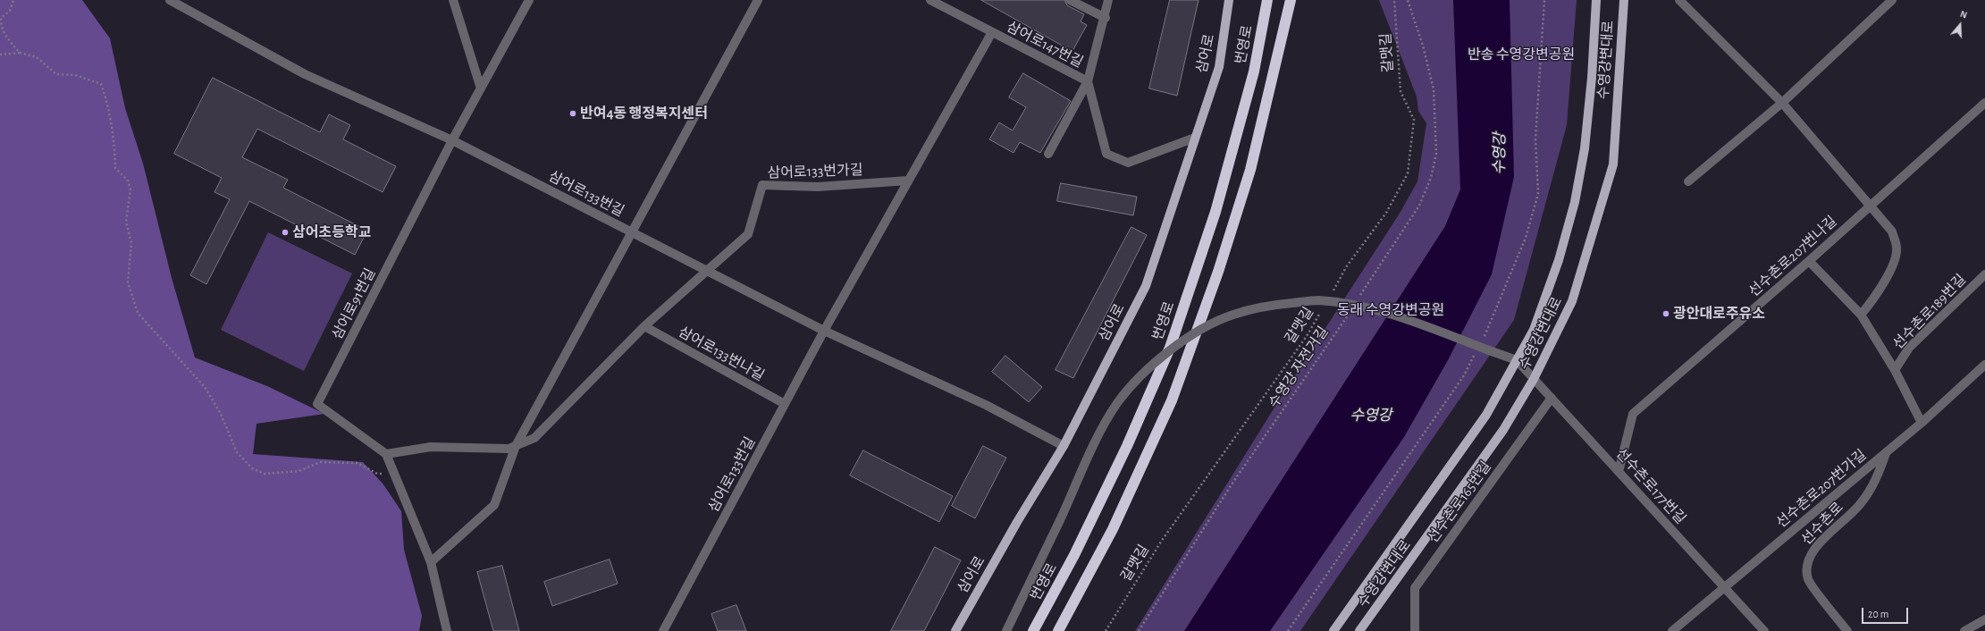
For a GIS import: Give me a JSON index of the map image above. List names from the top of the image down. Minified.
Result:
{"streets":{"highway":["번영로"],"main road":["삼어로","수영강변대로"],"street":["삼어로147번길","삼어로133번가길","삼어로133번길","선수촌로207번나길","삼어로91번길","선수촌로189번길","삼어로133번나길","선수촌로177번길","선수촌로207번가길","선수촌로165번길","선수촌로"],"path":["갈맷길","수영강 자전거길"]},"crossings":[["삼어로147번길","삼어로"],["삼어로","삼어로133번길"],["수영강변대로","선수촌로177번길"],["삼어로133번가길","삼어로133번길"],["삼어로133번길","삼어로91번길"],["삼어로133번길","삼어로133번나길"],["선수촌로207번나길","선수촌로189번길"],["선수촌로207번나길","선수촌로177번길"],["선수촌로189번길","선수촌로207번가길"],["선수촌로177번길","선수촌로207번가길"],["선수촌로177번길","선수촌로165번길"],["선수촌로207번가길","선수촌로"]],"water":["수영강"],"parks":["반송 수영강변공원","동래 수영강변공원"],"places":["반여4동 행정복지센터","삼어초등학교","광안대로주유소"],"scale_bar":"20 m","north":"top"}
